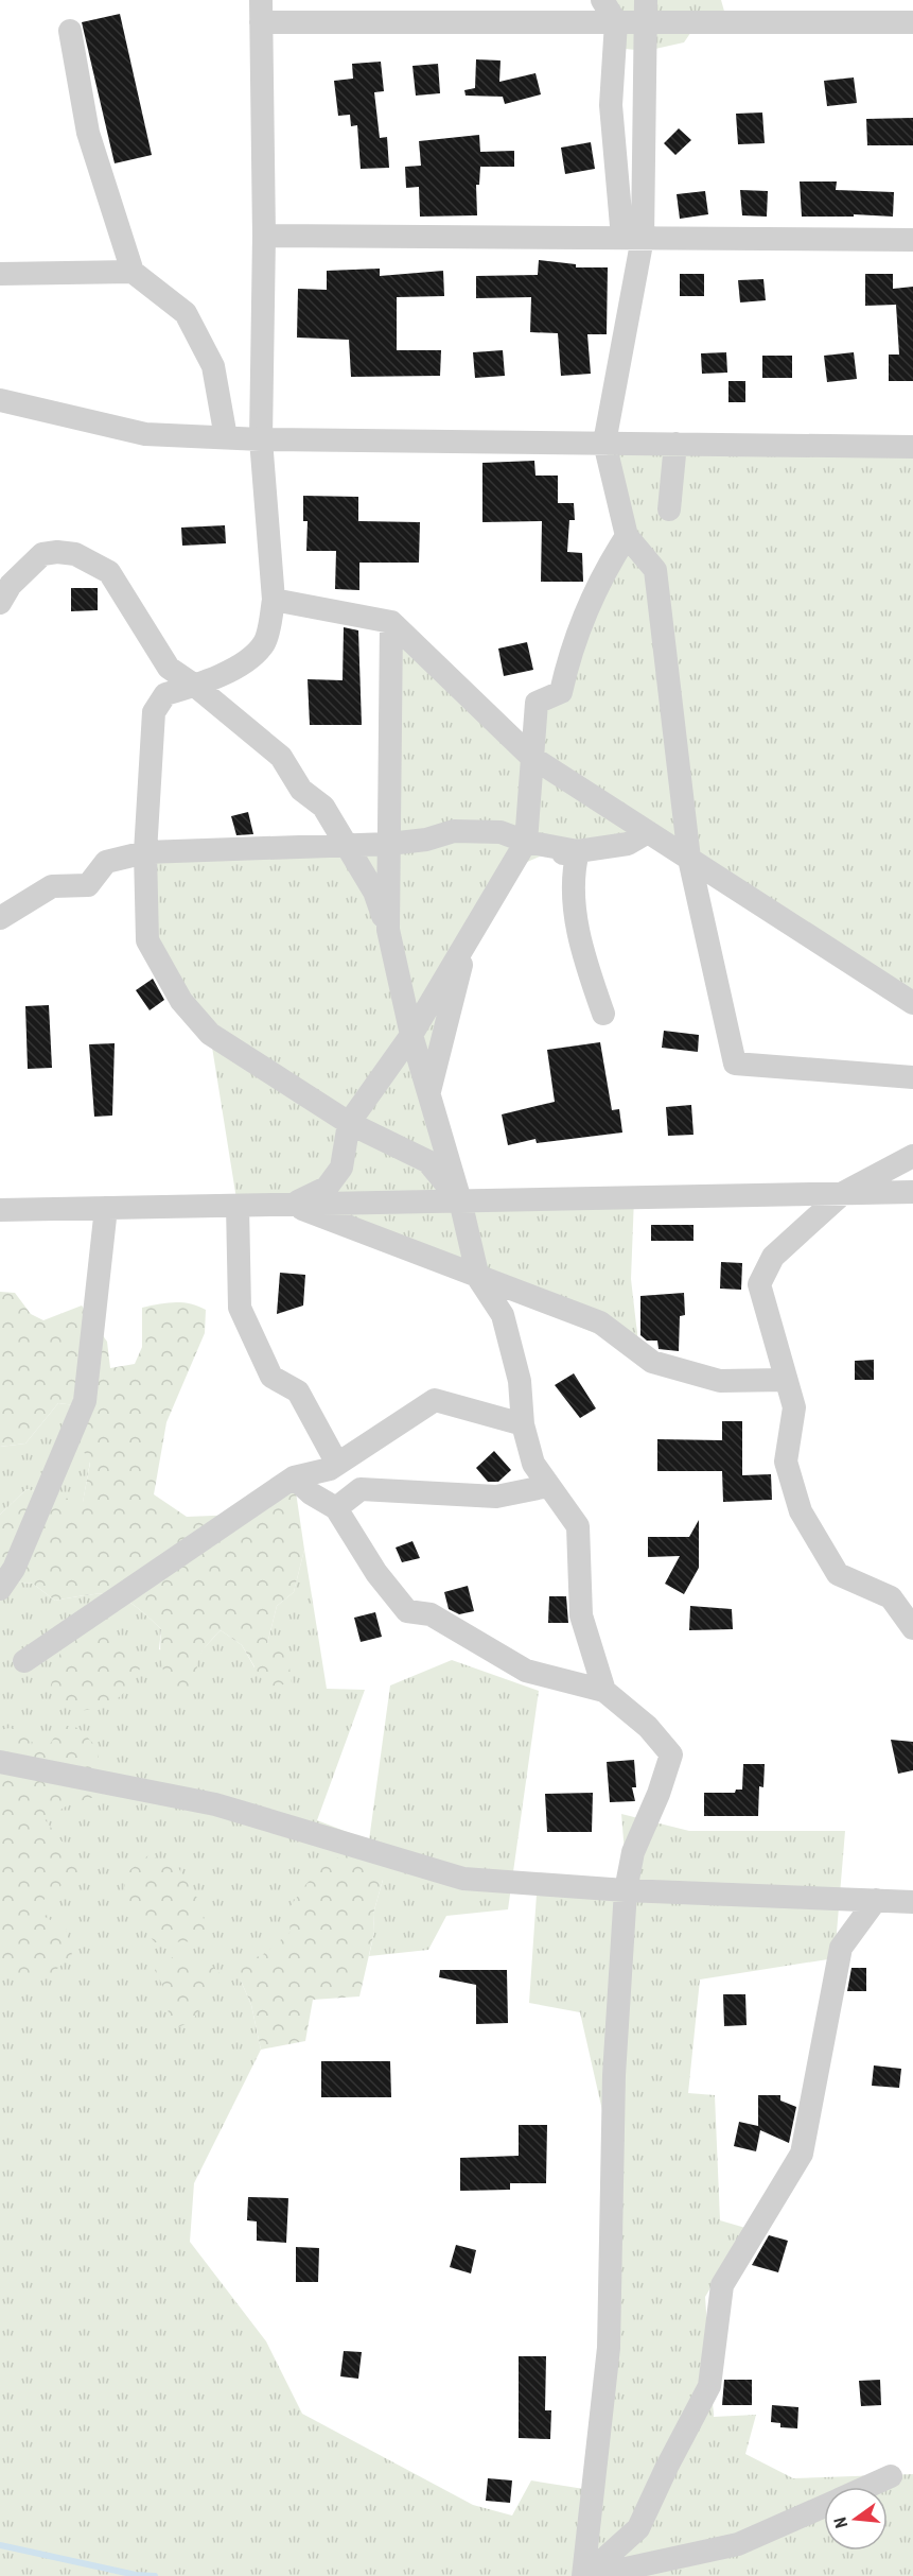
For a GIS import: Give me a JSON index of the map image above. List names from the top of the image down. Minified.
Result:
{"north":"left"}
